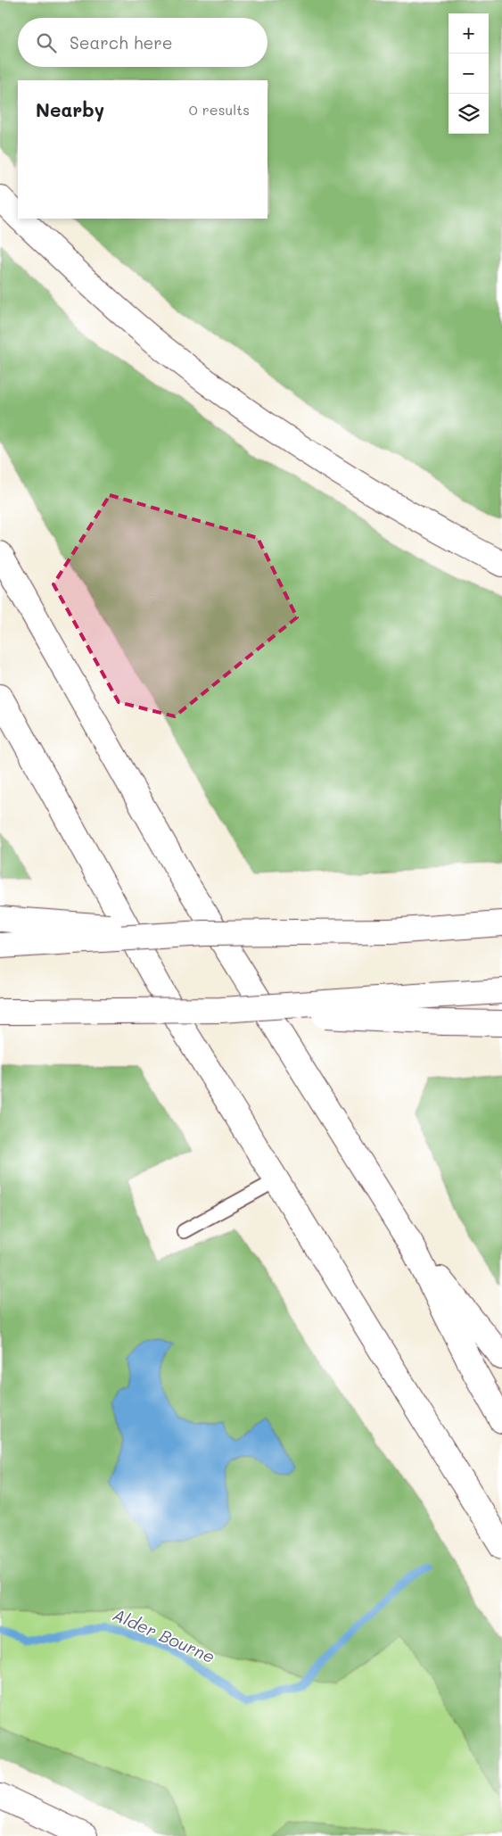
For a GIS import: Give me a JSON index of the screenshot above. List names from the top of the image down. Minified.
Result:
{"water":["Alder Bourne"],"page":{"map_buttons":["+","−"],"search":"Search here","heading":["Nearby","0 results"]}}
